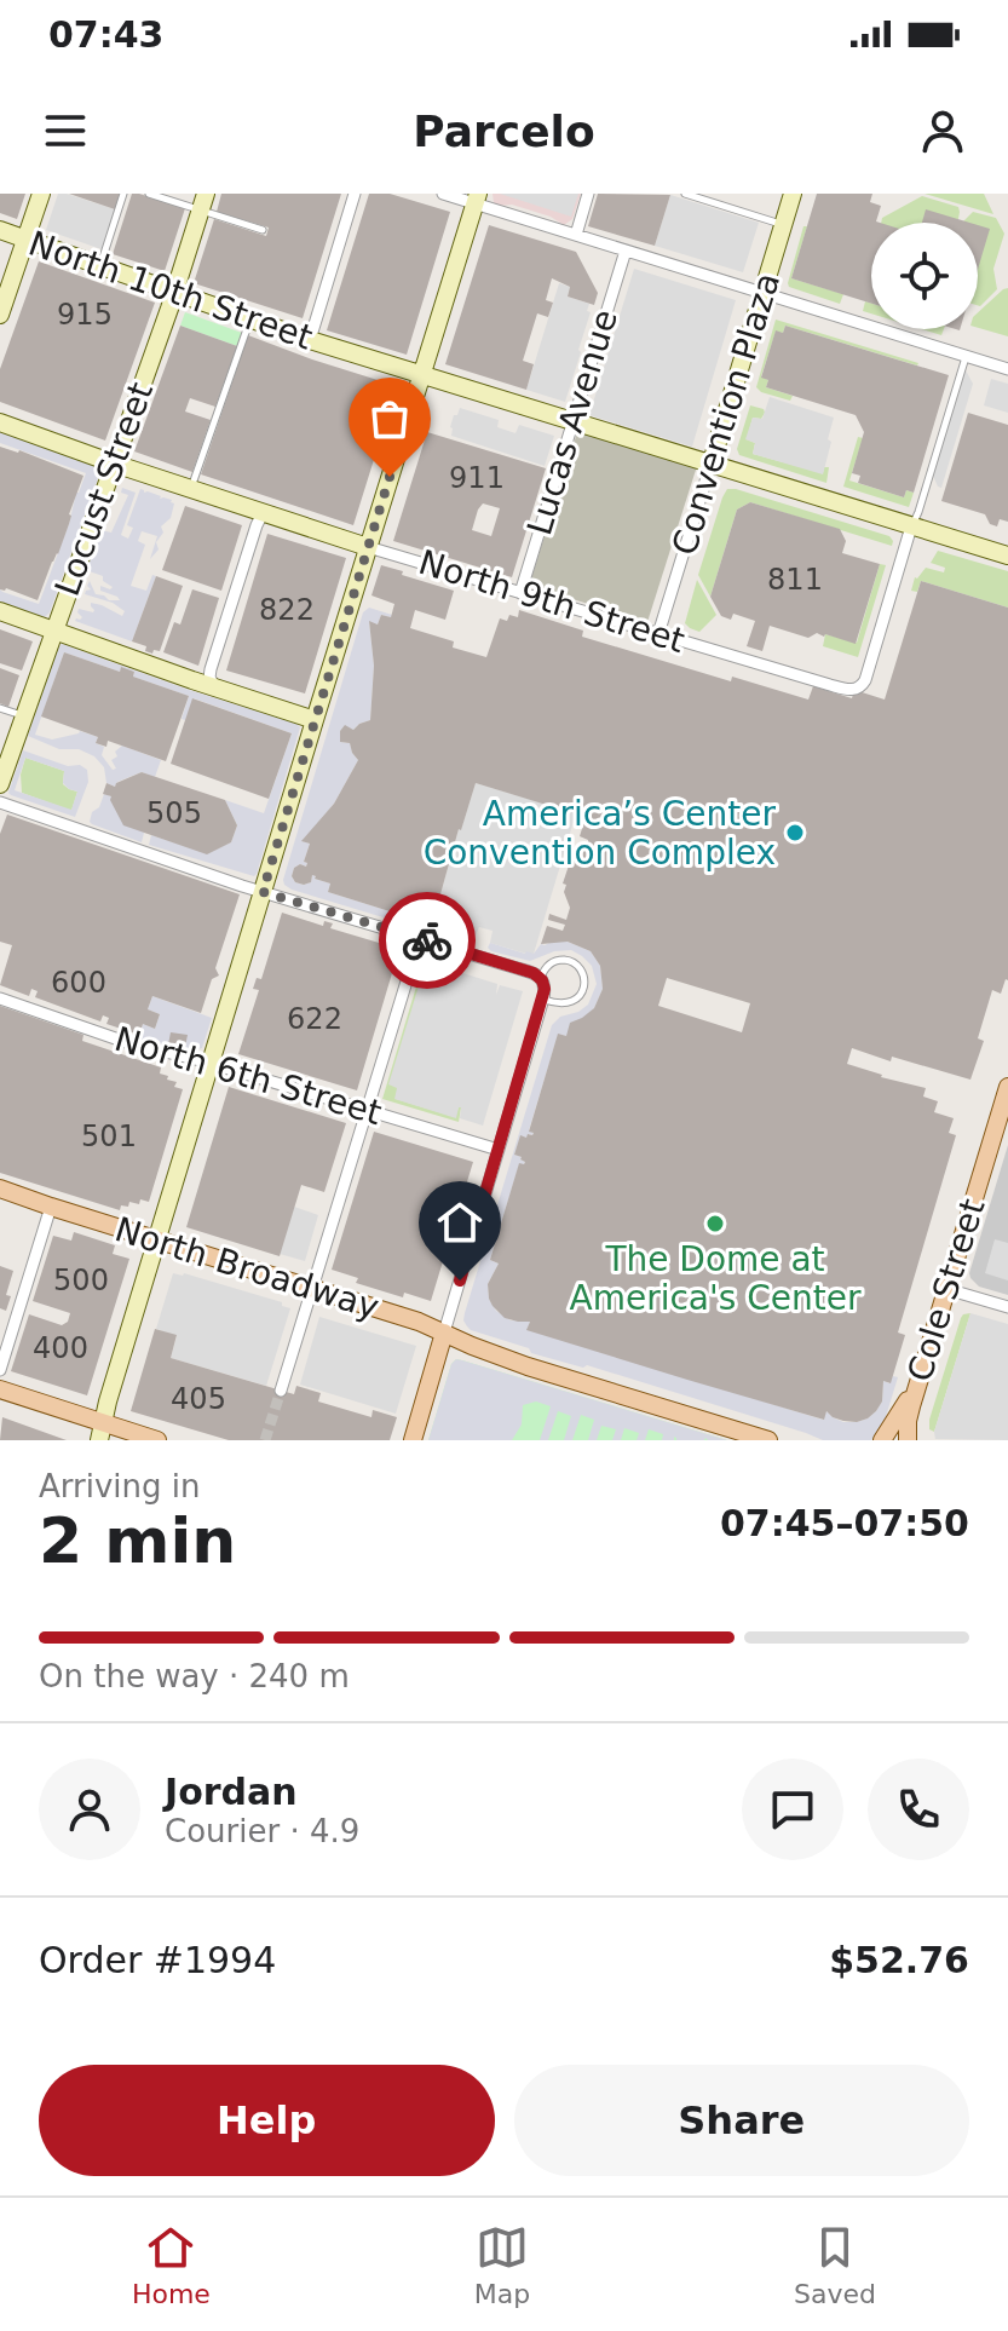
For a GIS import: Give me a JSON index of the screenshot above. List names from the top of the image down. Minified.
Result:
{"streets":{"main road":["North Broadway","Cole Street"],"street":["North 10th Street","Convention Plaza","Lucas Avenue","Locust Street","North 9th Street","North 6th Street"]},"crossings":[["North 10th Street","Convention Plaza"],["North 10th Street","Lucas Avenue"],["North 10th Street","Locust Street"],["North 10th Street","North 9th Street"],["Convention Plaza","North 9th Street"],["Lucas Avenue","North 9th Street"],["Locust Street","North 9th Street"]],"places":["America’s Center Convention Complex","The Dome at America's Center"],"house_numbers":["915","911","811","822","505","600","622","501","500","400","405"],"page":{"status":"07:43","header":"Parcelo","heading":["2 min","Arriving in","07:45–07:50"],"panel":["Jordan","Courier · 4.9","Order #1994","$52.76"],"bar":"On the way · 240 m","buttons":["Help","Share"],"tabs":["Home","Map","Saved"]}}
